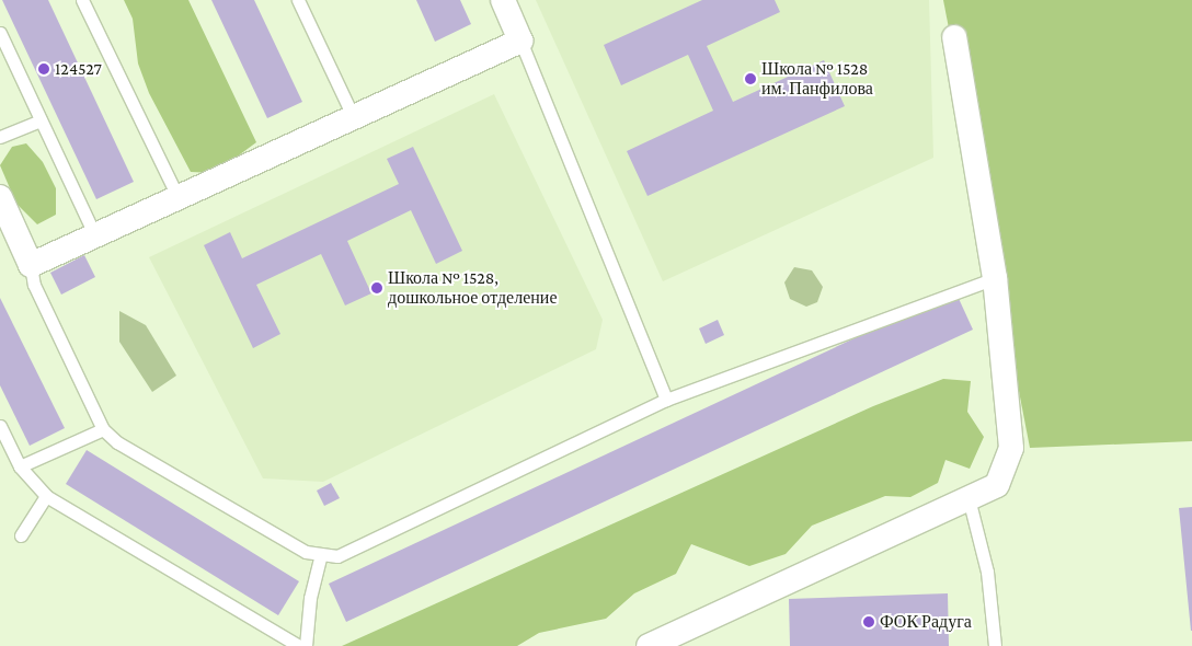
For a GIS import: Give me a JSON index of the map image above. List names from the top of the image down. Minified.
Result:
{"places":["124527","Школа № 1528 им. Панфилова","Школа № 1528, дошкольное отделение","ФОК Радуга"]}
